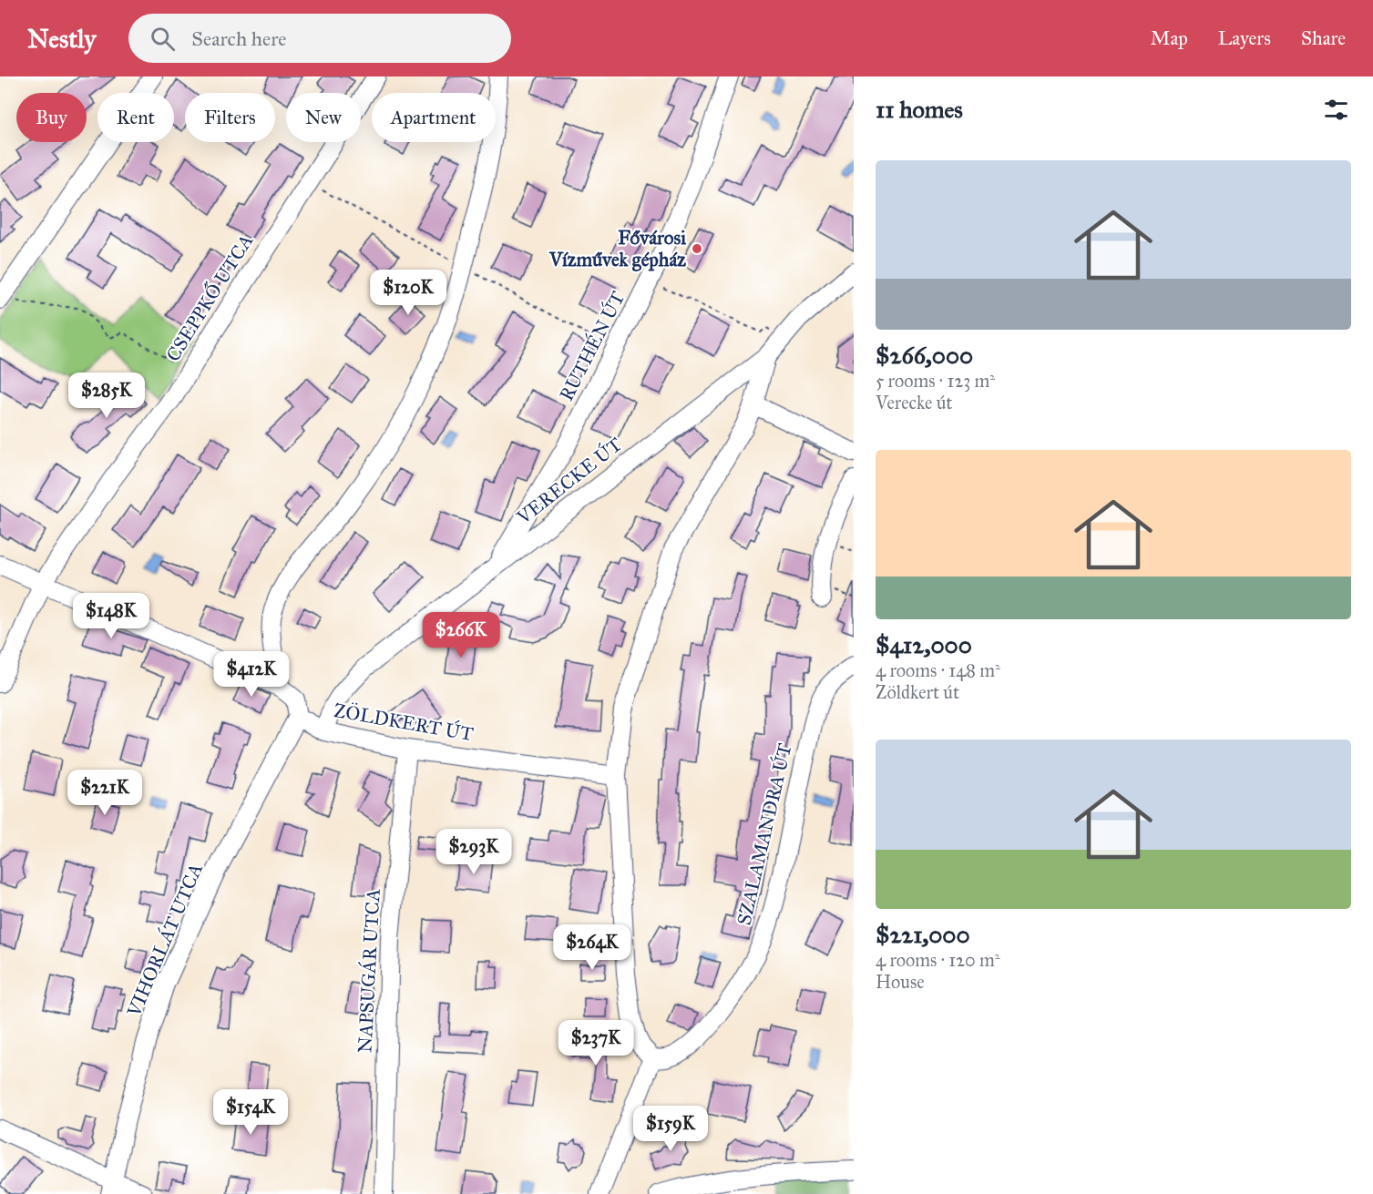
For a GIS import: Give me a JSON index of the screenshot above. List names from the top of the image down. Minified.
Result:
{"streets":{"street":["CSEPPKŐ UTCA","RUTHÉN ÚT","VERECKE ÚT","ZÖLDKERT ÚT","SZALAMANDRA ÚT","VIHORLÁT UTCA","NAPSUGÁR UTCA"]},"crossings":[["RUTHÉN ÚT","VERECKE ÚT"],["VERECKE ÚT","ZÖLDKERT ÚT"],["ZÖLDKERT ÚT","VIHORLÁT UTCA"],["ZÖLDKERT ÚT","NAPSUGÁR UTCA"]],"places":["Fővárosi Vízművek gépház"],"page":{"header":"Nestly","search":"Search here","nav":["Map","Layers","Share"],"heading":"11 homes","chip":["Buy","Rent","Filters","New","Apartment"],"list":[{"name":"$266,000","note":"5 rooms · 123 m² · Verecke út"},{"name":"$412,000","note":"4 rooms · 148 m² · Zöldkert út"},{"name":"$221,000","note":"4 rooms · 120 m² · House"}],"price":["$120K","$285K","$148K","$266K","$412K","$221K","$293K","$264K","$237K","$154K","$159K"]}}
